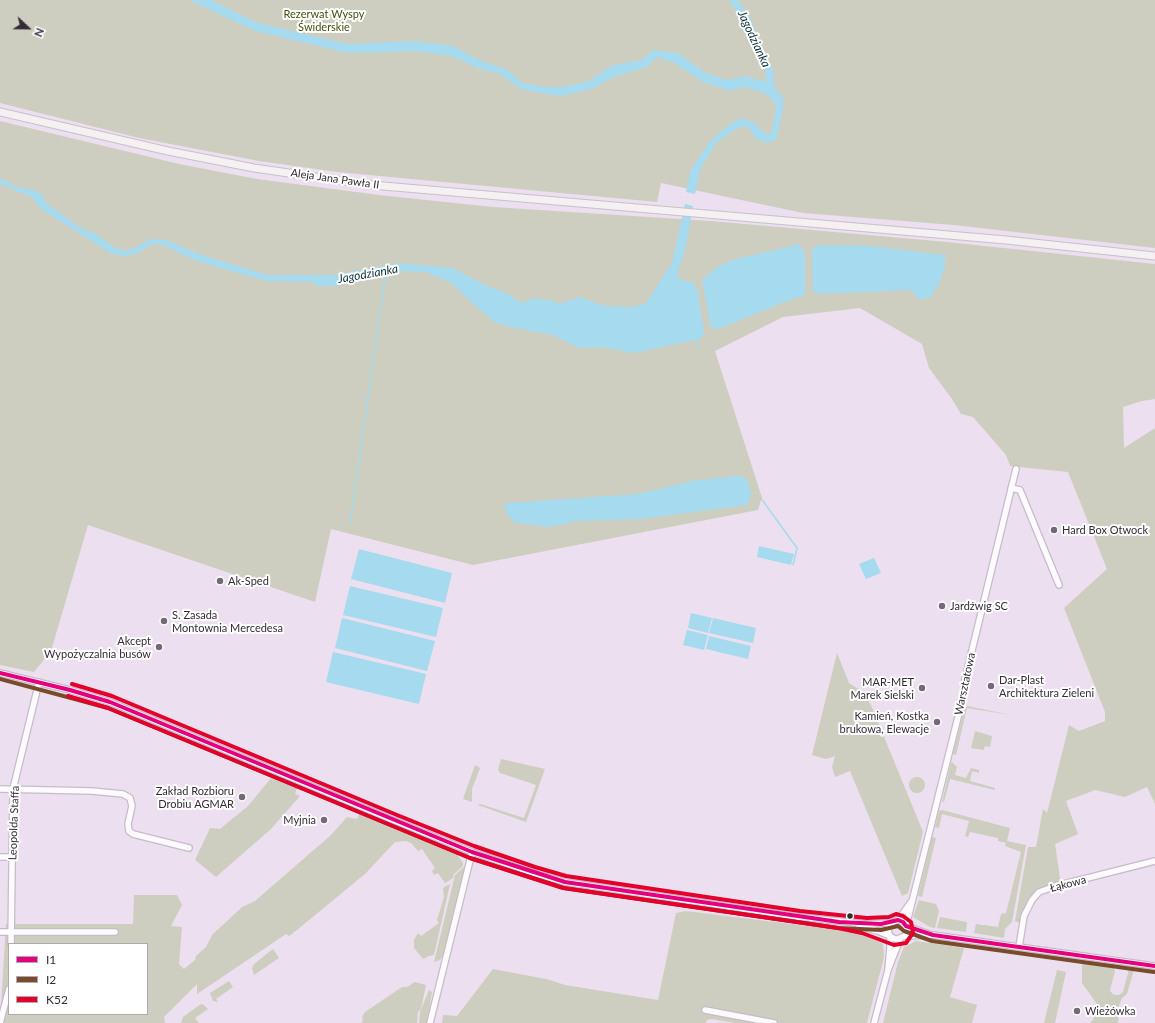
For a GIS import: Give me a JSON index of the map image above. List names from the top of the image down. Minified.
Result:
{"streets":{"main road":["Aleja Jana Pawła II"],"street":["Warsztatowa","Leopolda Staffa","Łąkowa"]},"water":["Jagodzianka"],"parks":["Rezerwat Wyspy Świderskie"],"places":["Hard Box Otwock","Ak-Sped","Jardźwig SC","S. Zasada Montownia Mercedesa","Akcept Wypożyczalnia busów","Dar-Plast Architektura Zieleni","MAR-MET Marek Sielski","Kamień, Kostka brukowa, Elewacje","Zakład Rozbioru Drobiu AGMAR","Myjnia","Wieżówka"],"lines":["transit line I1","transit line I2","transit line K52"],"legend":["I1","I2","K52"],"north":"right"}
